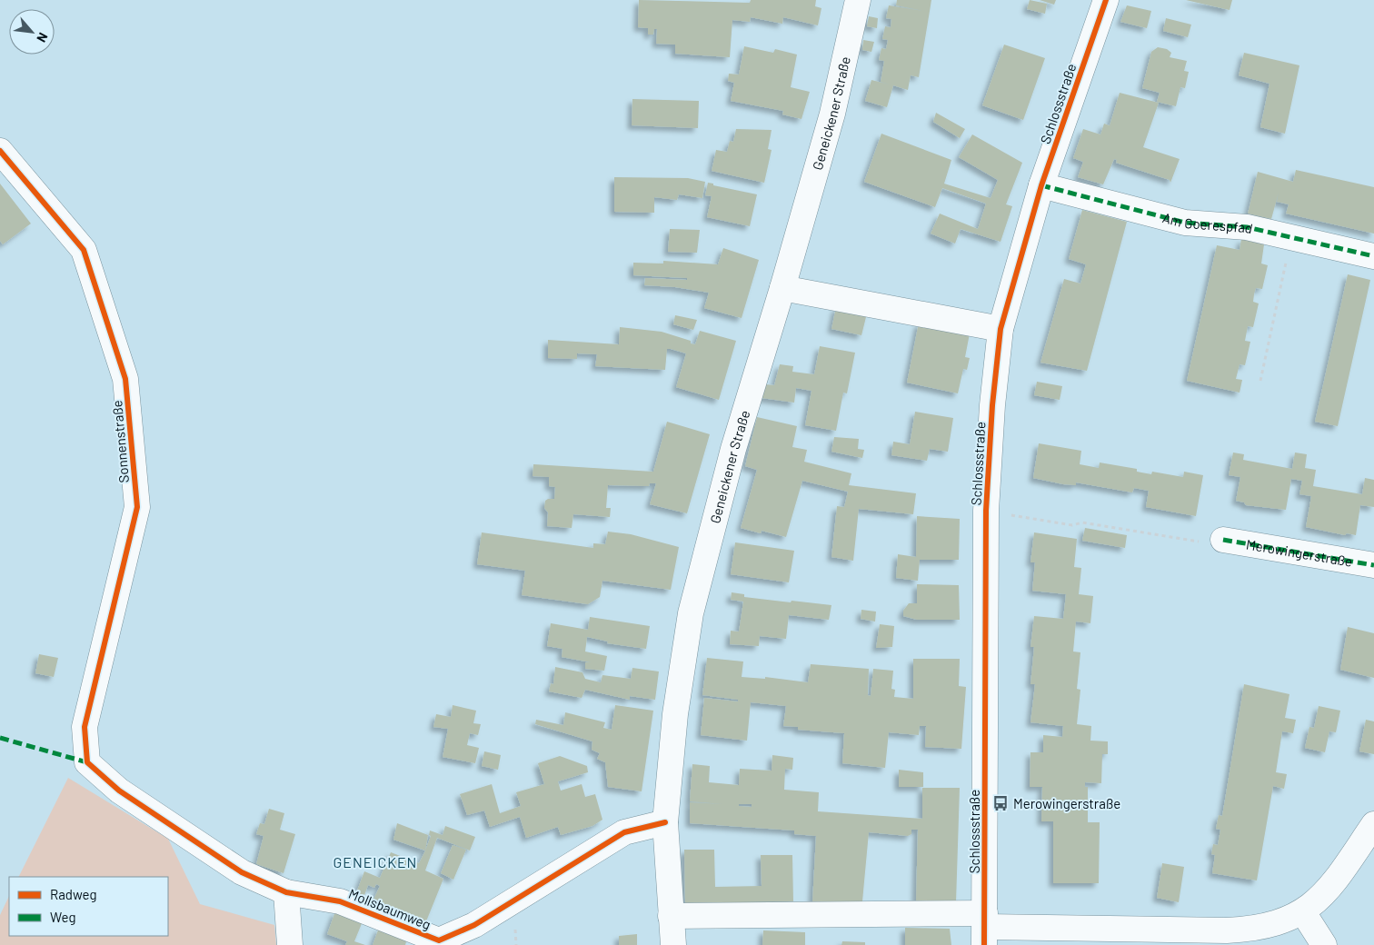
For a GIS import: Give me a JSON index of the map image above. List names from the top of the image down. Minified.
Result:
{"streets":{"street":["Schlossstraße","Geneickener Straße","Am Goerespfad","Sonnenstraße","Merowingerstraße","Mollsbaumweg"]},"crossings":[["Schlossstraße","Am Goerespfad"],["Geneickener Straße","Mollsbaumweg"],["Sonnenstraße","Mollsbaumweg"]],"districts":["GENEICKEN"],"places":{"bus stop":["Merowingerstraße"]},"legend":["Radweg","Weg"],"north":"bottom right"}
